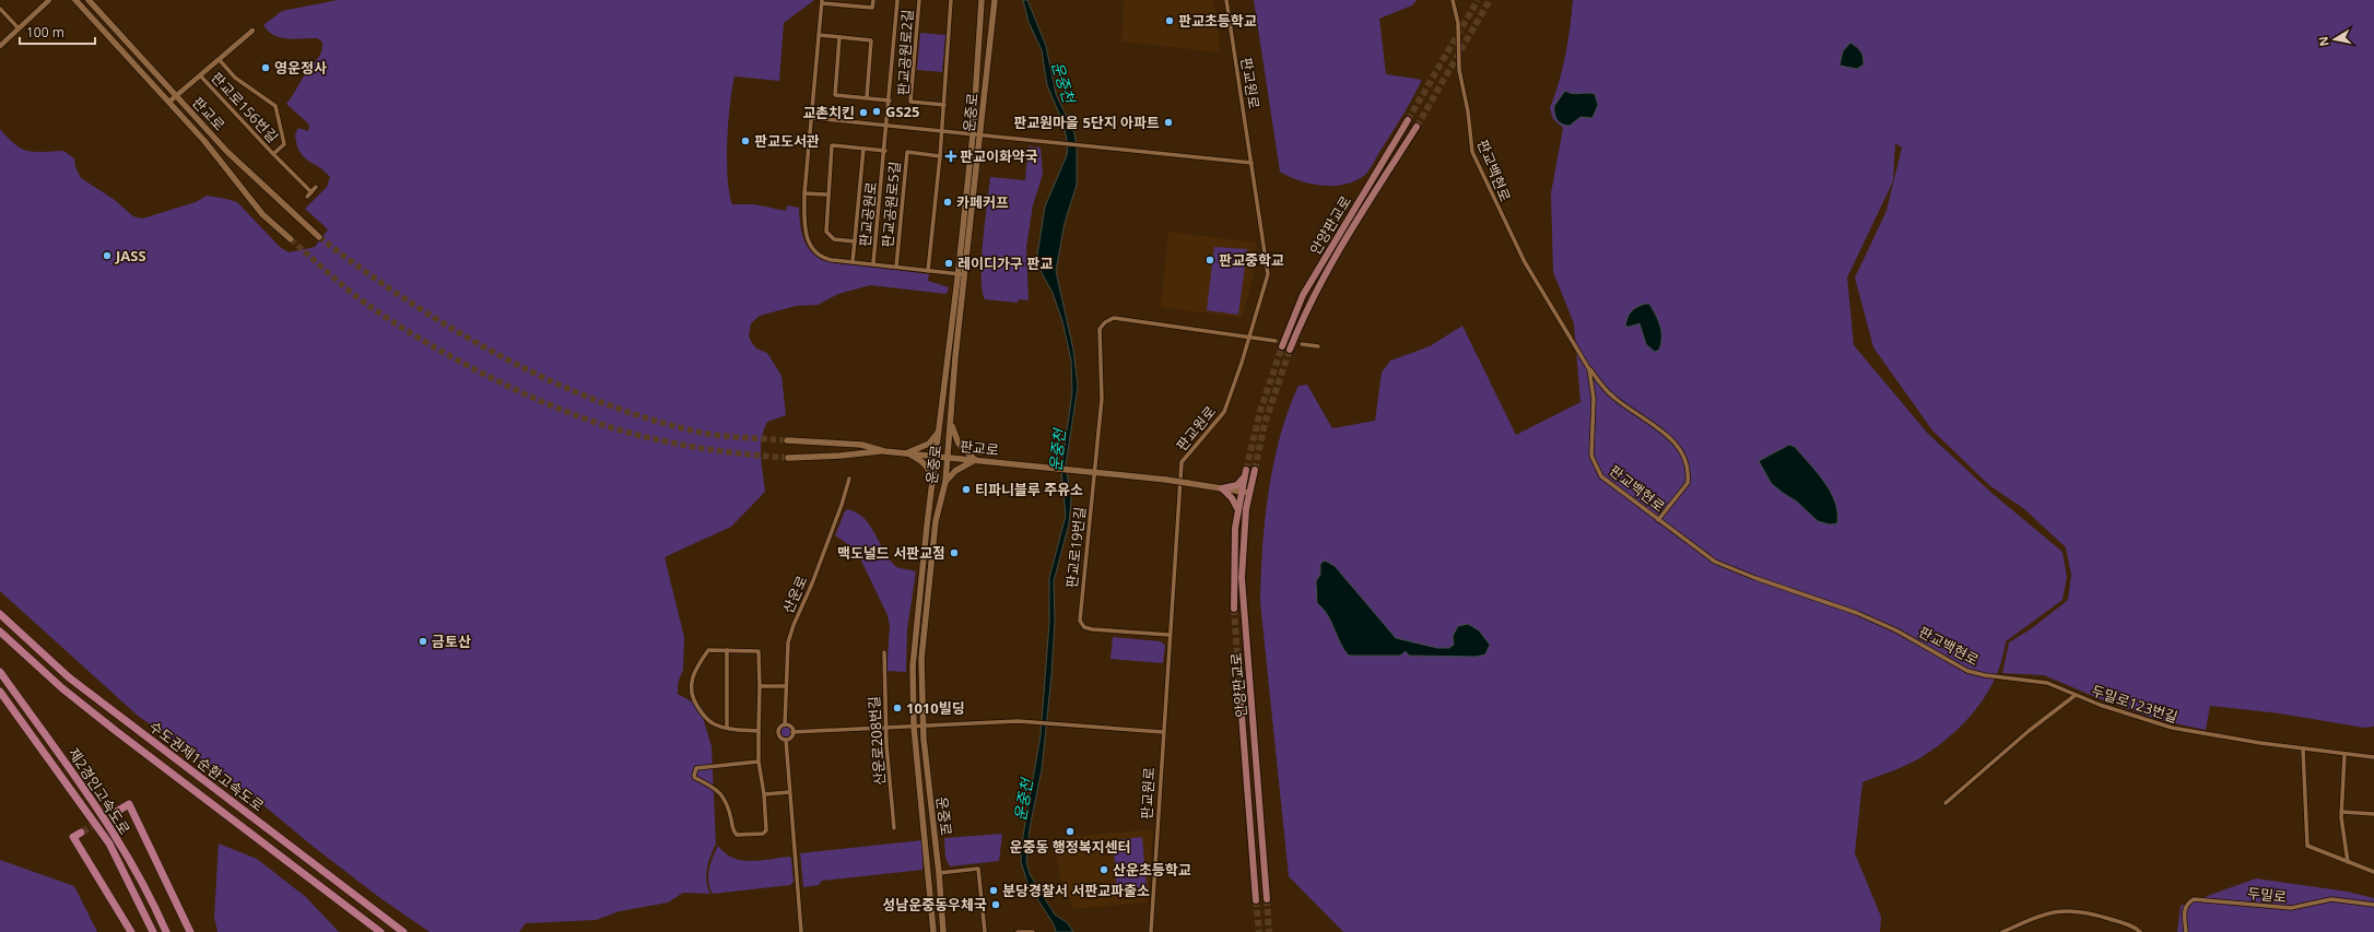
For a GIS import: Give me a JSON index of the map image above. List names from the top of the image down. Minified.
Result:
{"streets":{"highway":["수도권제1순환고속도로","제2경인고속도로"],"main road":["운중로","판교로","안양판교로"],"street":["판교공원로2길","판교원로","판교로156번길","판교백현로","판교공원로5길","판교공원로","판교로19번길","산운로","두밀로123번길","산운로208번길","두밀로"]},"crossings":[["판교원로","판교로19번길"],["판교로156번길","판교로"],["운중로","판교로"],["운중로","판교공원로"],["판교로","판교로19번길"],["판교백현로","두밀로123번길"],["판교공원로5길","판교공원로"]],"water":["운중천"],"places":{"other":["판교초등학교","영운정사","GS25","교촌치킨","판교원마을 5단지 아파트","판교도서관","카페커프","JASS","판교중학교","레이디가구 판교","티파니블루 주유소","맥도널드 서판교점","금토산","1010빌딩","운중동 행정복지센터","산운초등학교","분당경찰서 서판교파출소","성남운중동우체국"],"health":["판교이화약국"]},"scale_bar":"100 m","north":"left"}
